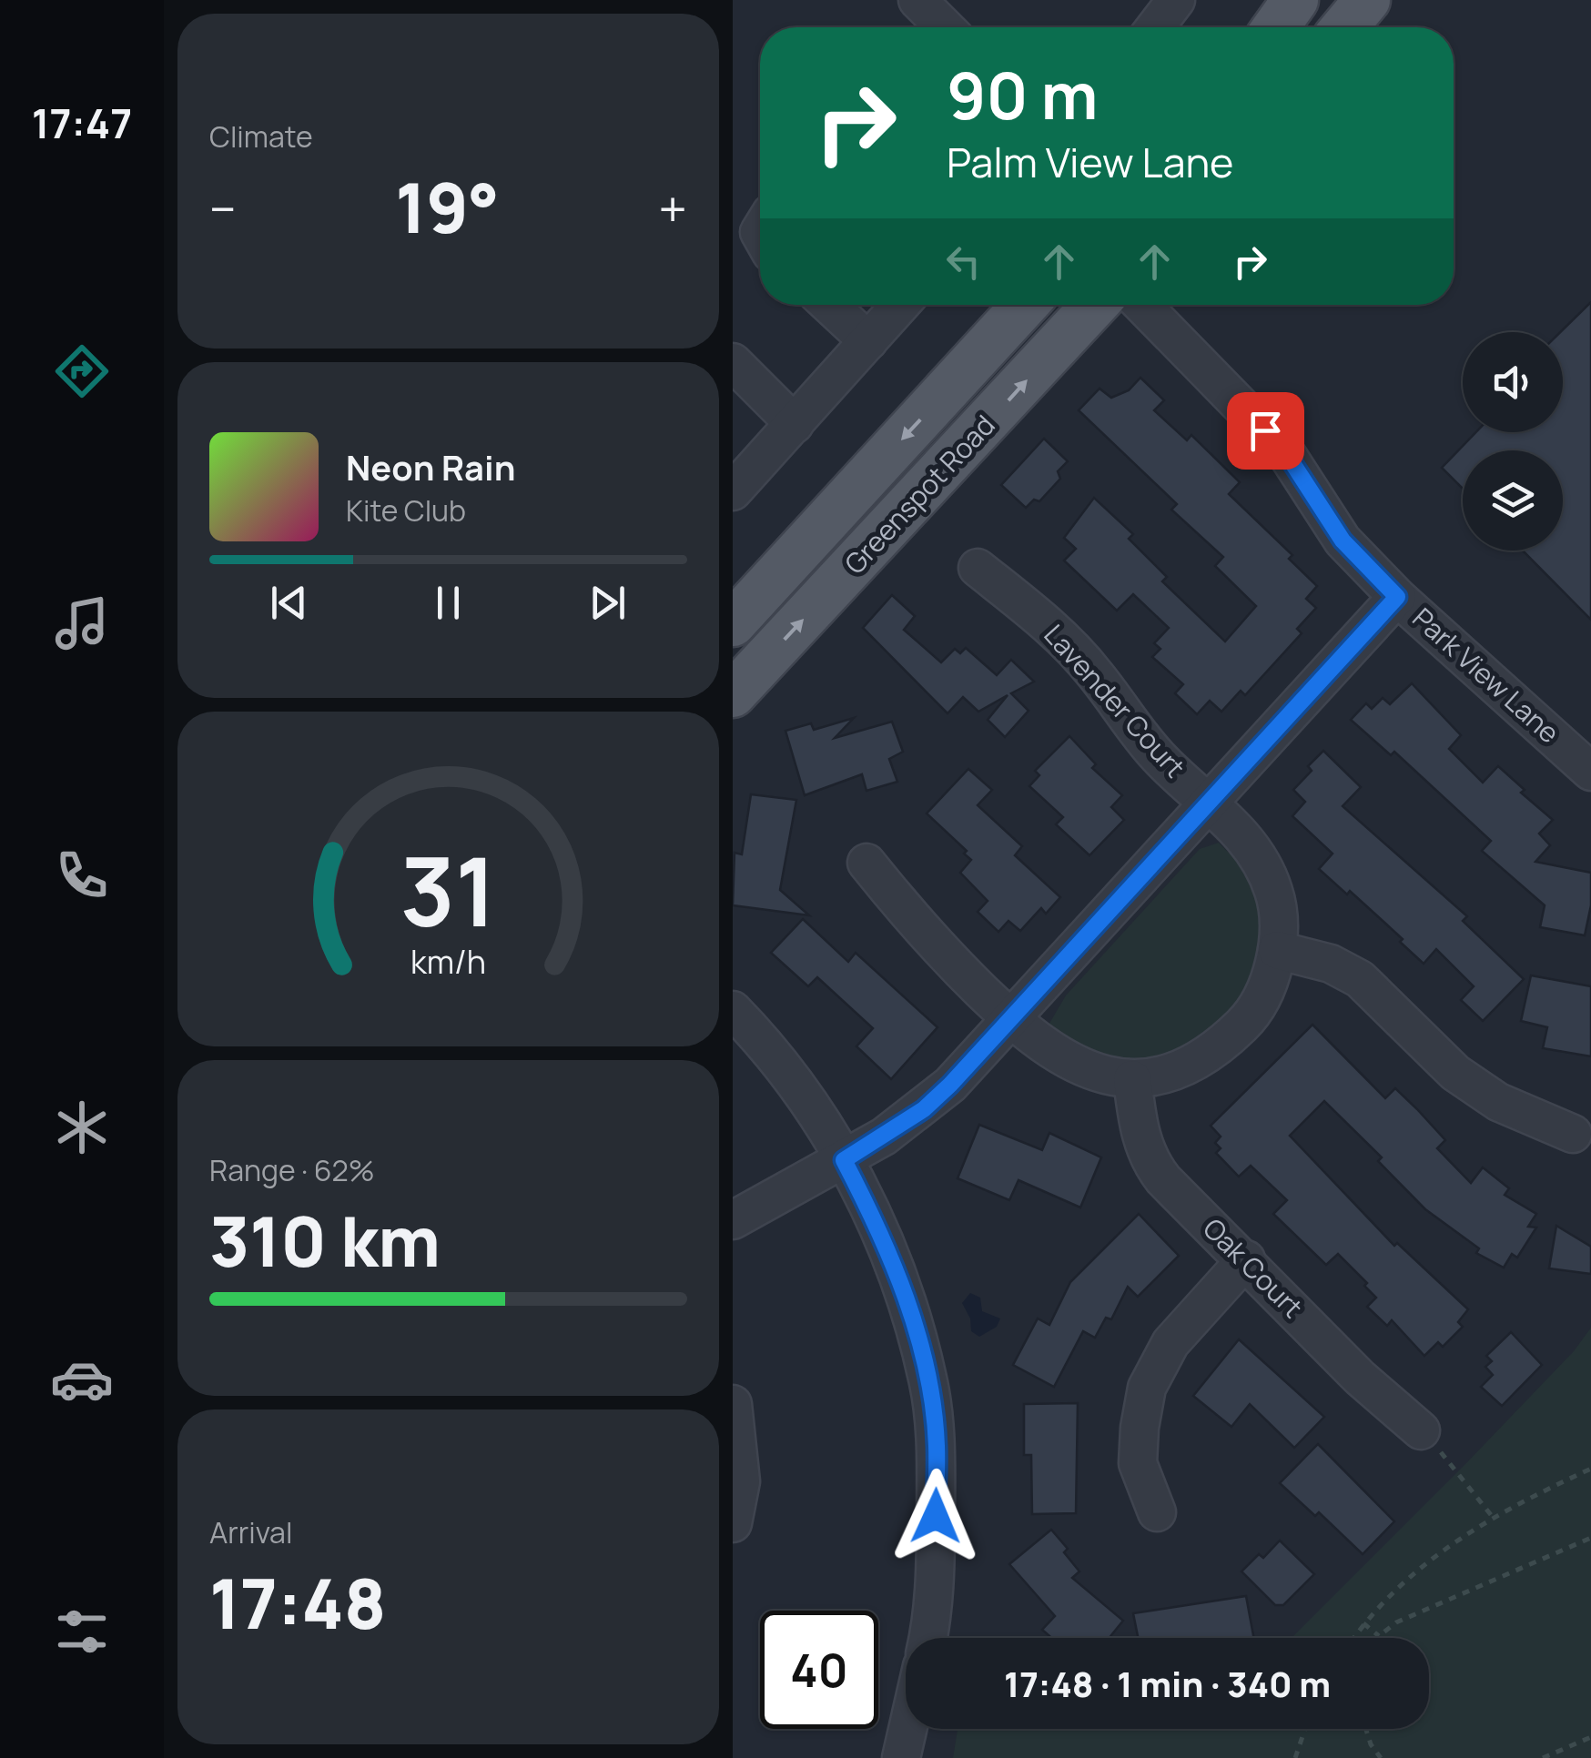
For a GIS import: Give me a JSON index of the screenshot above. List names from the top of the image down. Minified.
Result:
{"streets":{"main road":["Greenspot Road"],"street":["Park View Lane","Lavender Court","Oak Court"]},"page":{"tabs":"17:47","tile":["Climate",["Range · 62%","310 km"],["Arrival","17:48"]],"turn":["90 m","Palm View Lane"],"heat":["−","19°","+"],"song":["Neon Rain","Kite Club"],"limit":"40","trip":"17:48 · 1 min · 340 m","gauge":["31","km/h"]}}
